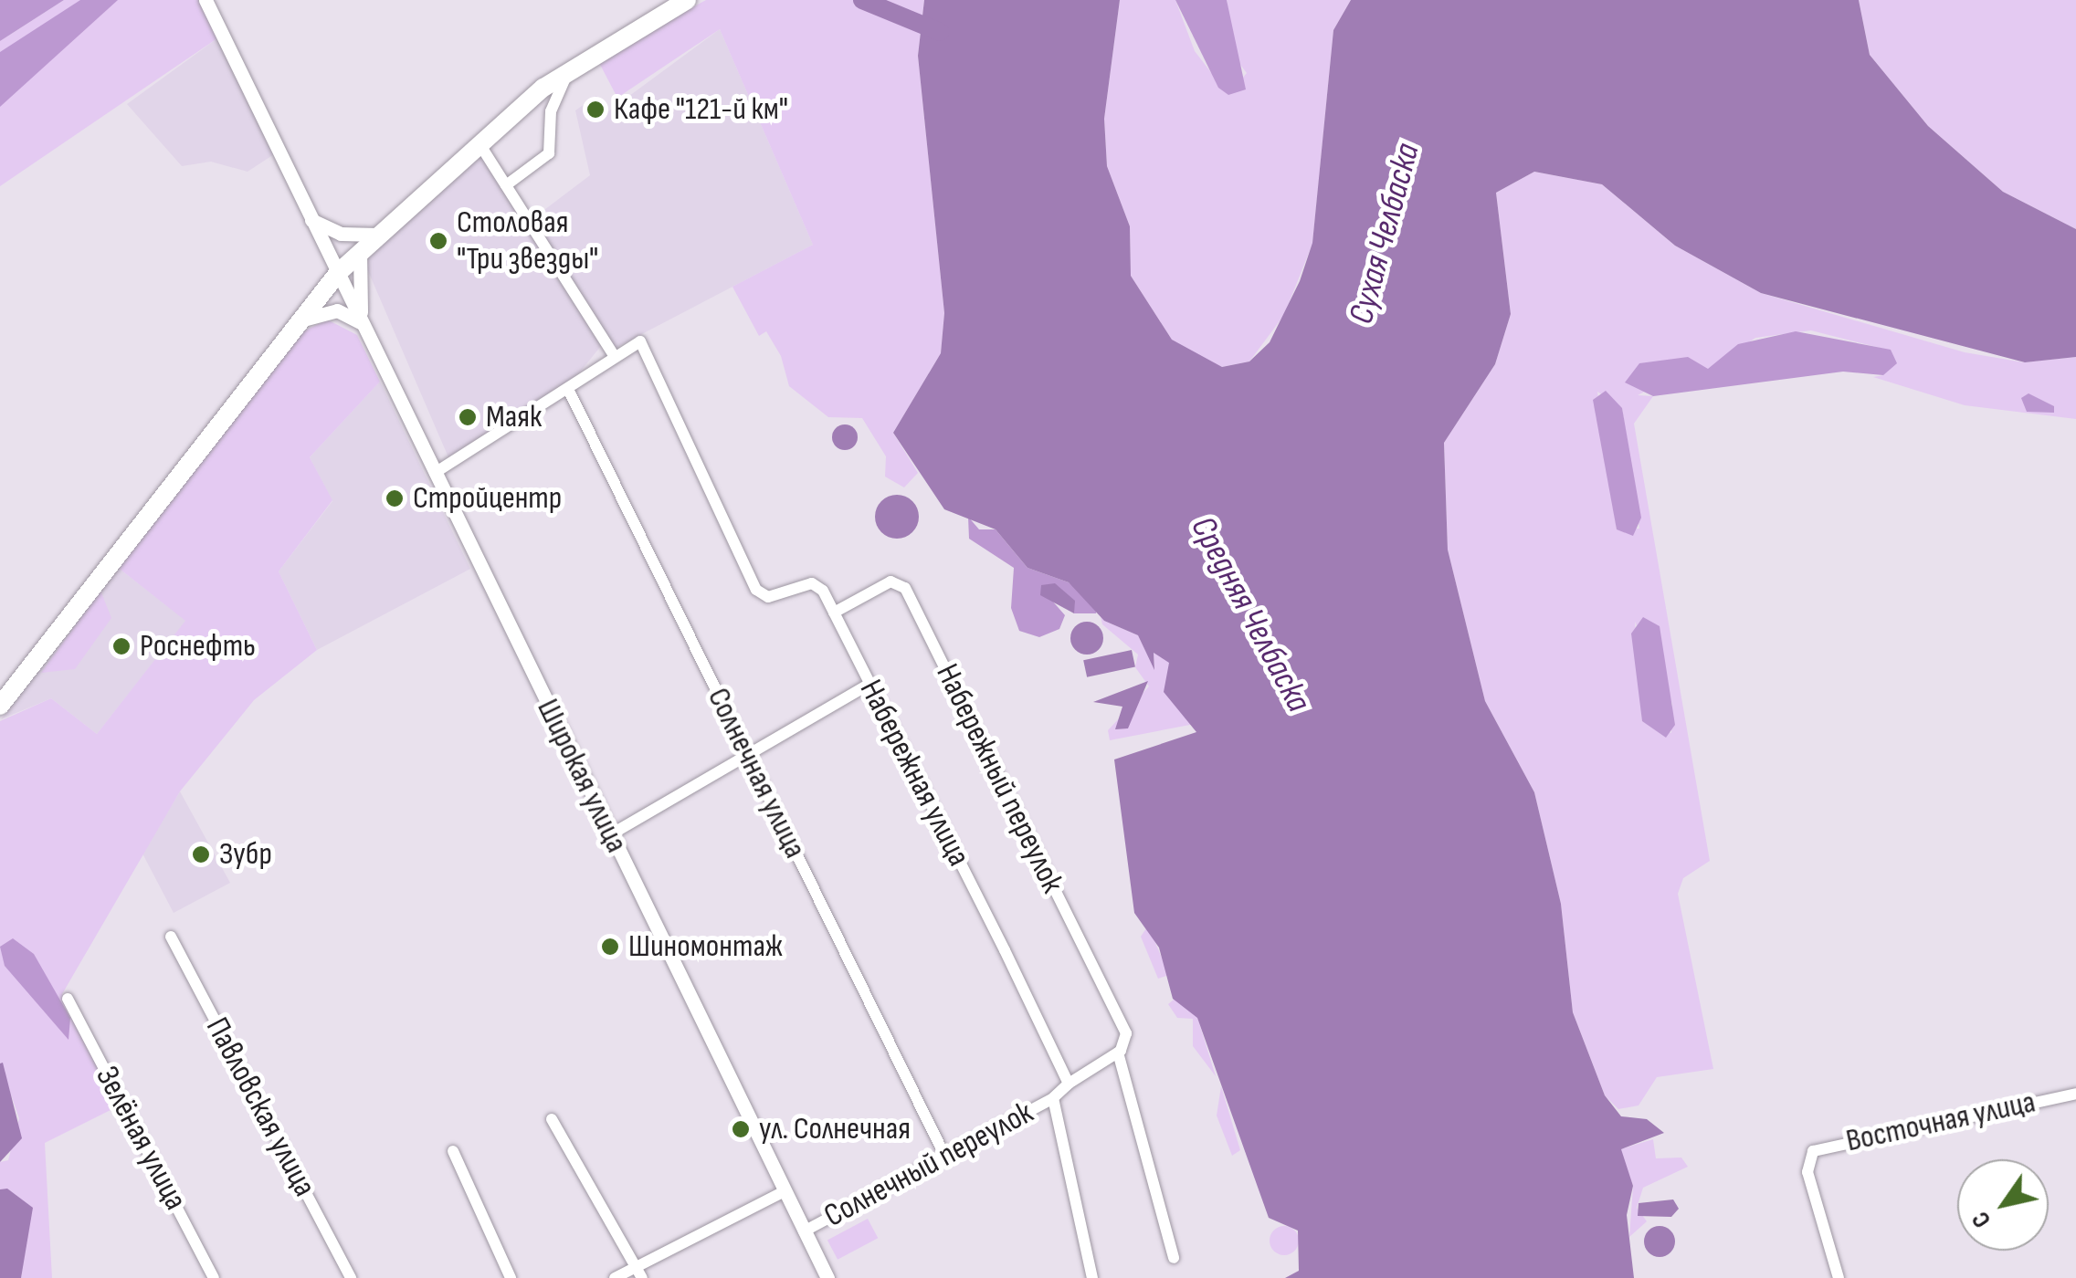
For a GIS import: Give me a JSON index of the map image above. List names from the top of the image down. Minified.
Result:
{"streets":{"street":["Солнечная улица","Набережная улица","Широкая улица","Набережный переулок","Павловская улица","Восточная улица","Зелёная улица","Солнечный переулок"]},"crossings":[["Солнечная улица","Солнечный переулок"],["Набережная улица","Набережный переулок"],["Широкая улица","Солнечный переулок"]],"water":["Сухая Челбаска","Средняя Челбаска"],"places":["Кафе \"121-й км\"","Столовая \"Три звезды\"","Маяк","Стройцентр","Роснефть","Зубр","Шиномонтаж","ул. Солнечная"],"north":"bottom left"}
